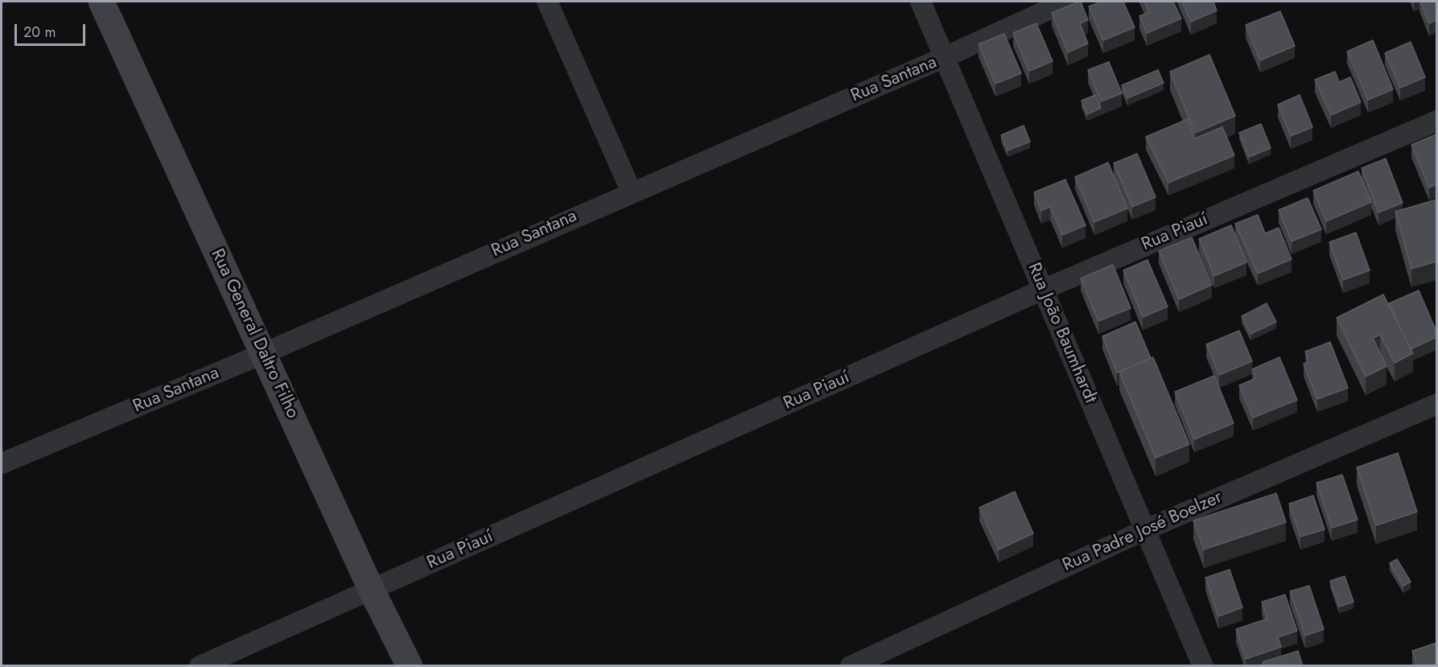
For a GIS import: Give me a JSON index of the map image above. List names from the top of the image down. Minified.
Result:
{"streets":{"street":["Rua Santana","Rua Piauí","Rua João Baumhardt","Rua General Daltro Filho","Rua Padre José Boelzer"]},"crossings":[["Rua Santana","Rua João Baumhardt"],["Rua Santana","Rua General Daltro Filho"],["Rua Piauí","Rua João Baumhardt"],["Rua Piauí","Rua General Daltro Filho"],["Rua João Baumhardt","Rua Padre José Boelzer"]],"scale_bar":"20 m"}
